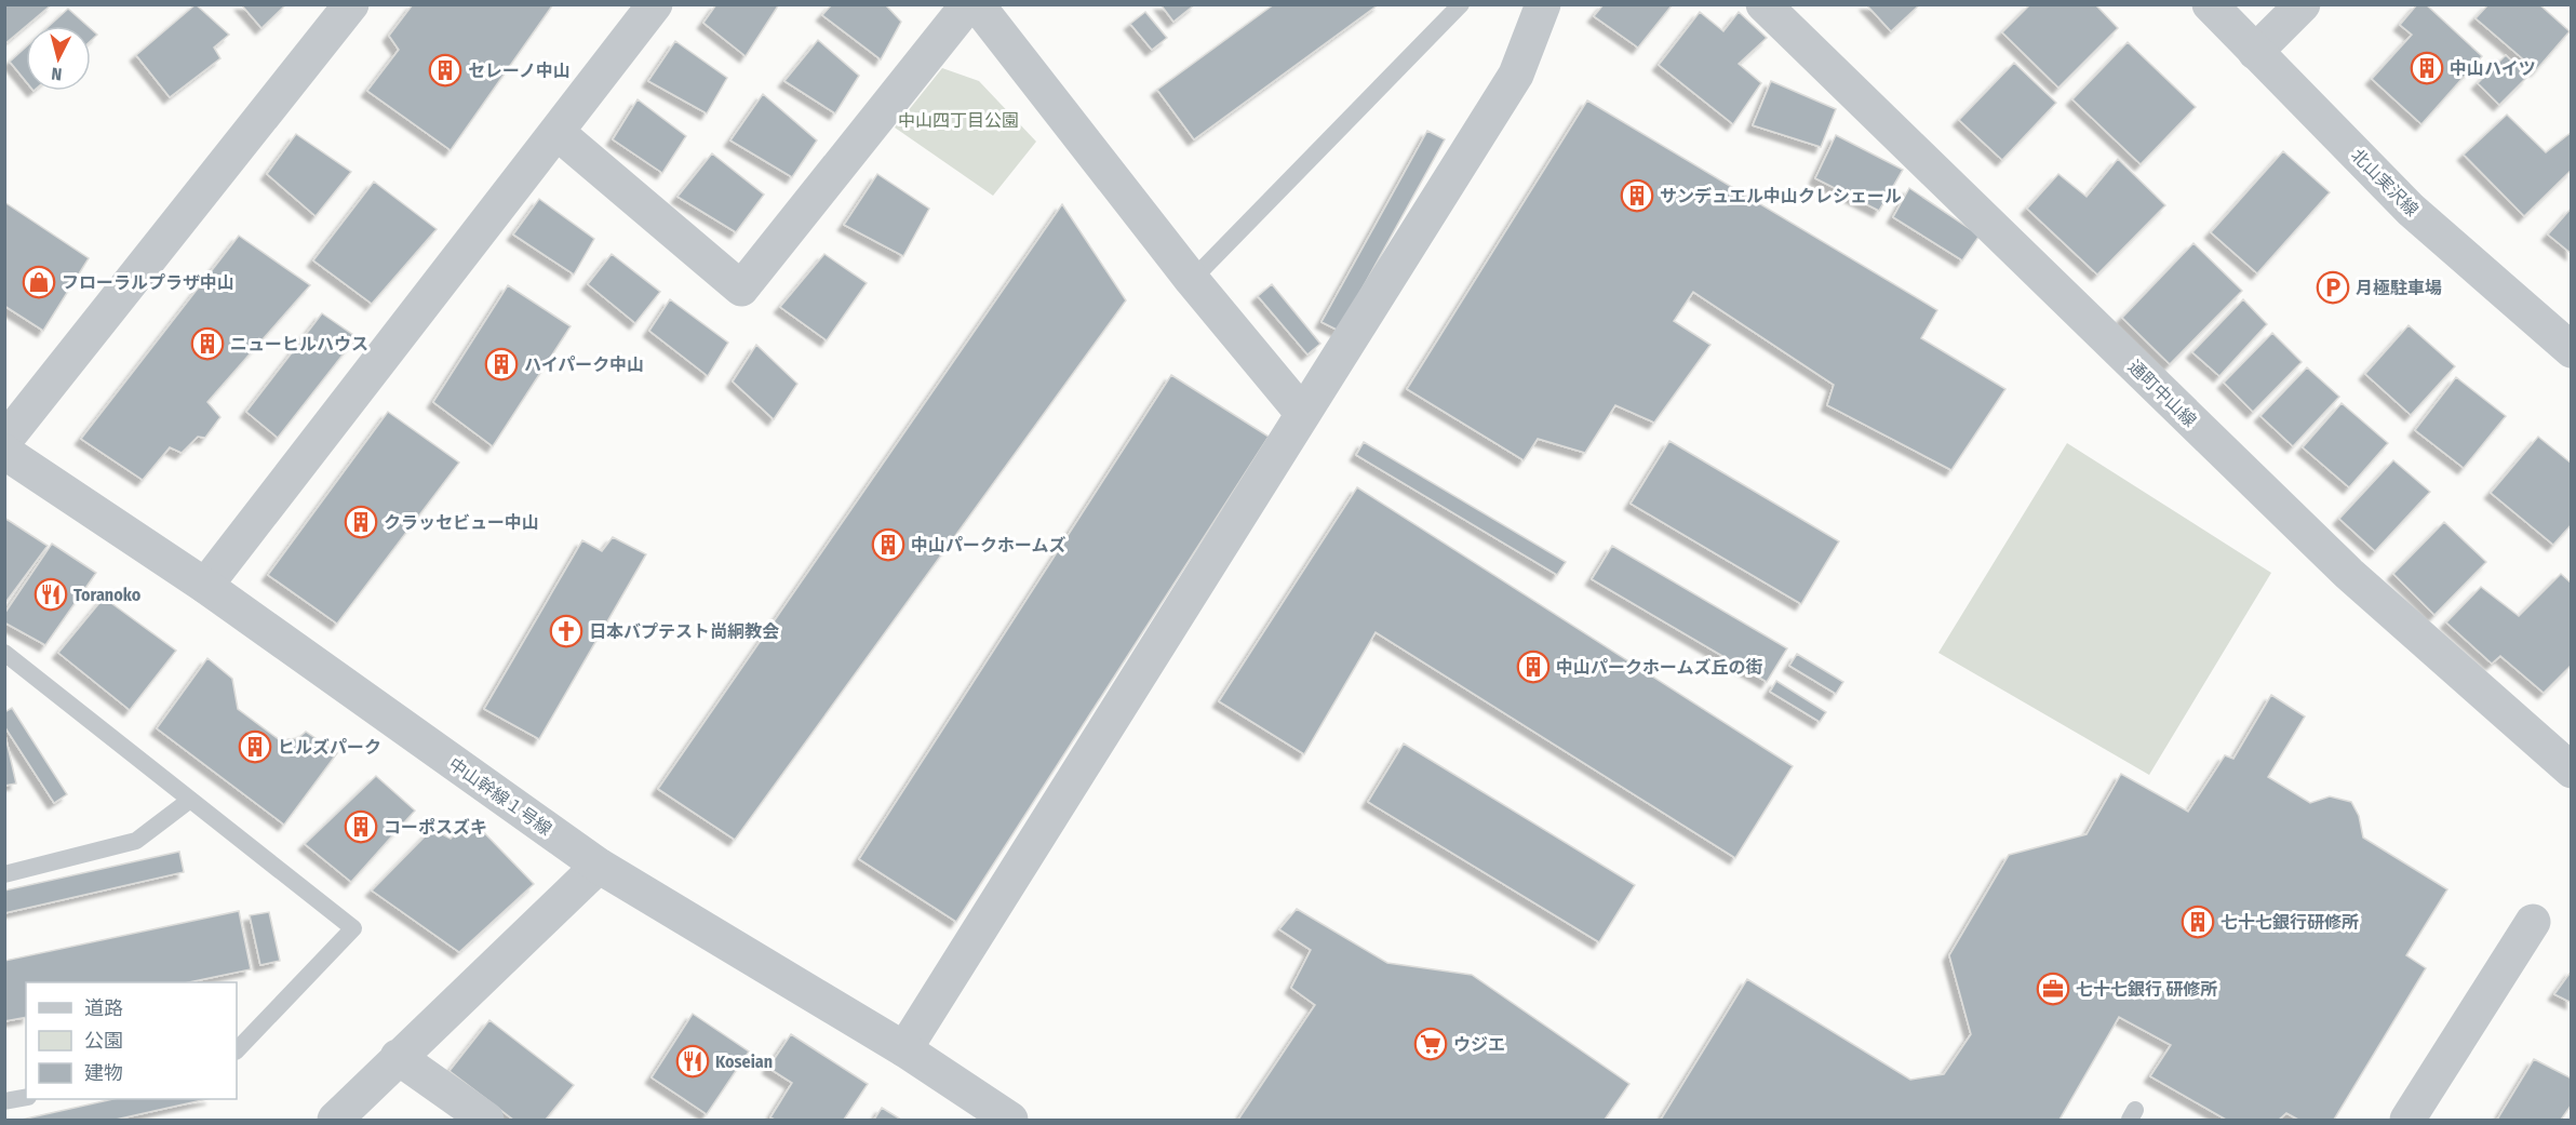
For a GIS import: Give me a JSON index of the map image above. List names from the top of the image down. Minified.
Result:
{"streets":{"street":["北山実沢線","通町中山線","中山幹線１号線"]},"parks":["中山四丁目公園"],"places":{"building":["中山ハイツ","セレーノ中山","サンデュエル中山クレシェール","ニューヒルハウス","ハイパーク中山","クラッセビュー中山","中山パークホームズ","中山パークホームズ丘の街","ヒルズパーク","コーポスズキ","七十七銀行研修所"],"shop":["フローラルプラザ中山"],"parking":["月極駐車場"],"restaurant":["Toranoko","Koseian"],"church":["日本バプテスト尚絅教会"],"office":["七十七銀行 研修所"],"supermarket":["ウジエ"]},"legend":["道路","公園","建物"],"north":"bottom"}
